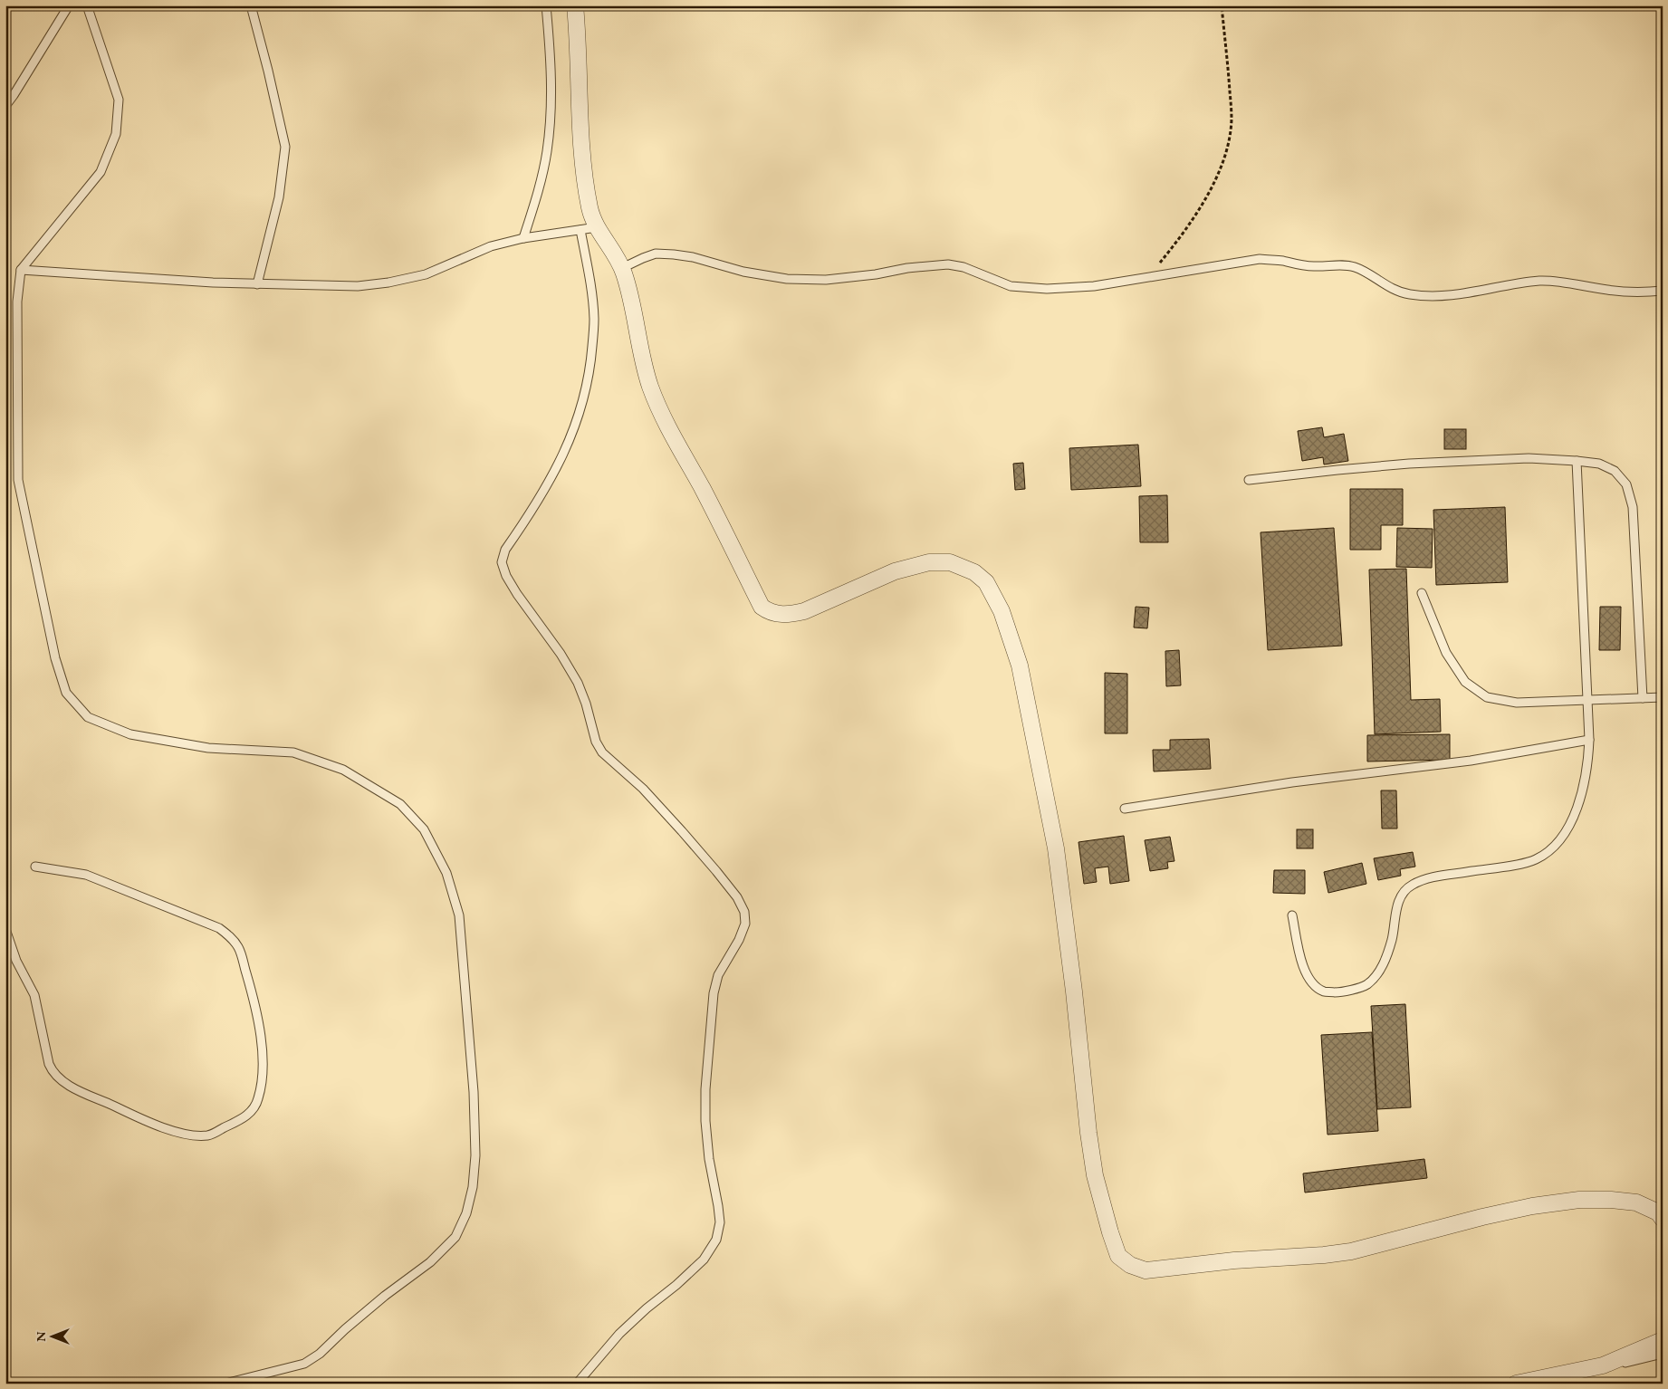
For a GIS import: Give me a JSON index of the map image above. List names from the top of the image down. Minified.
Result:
{"north":"left"}
